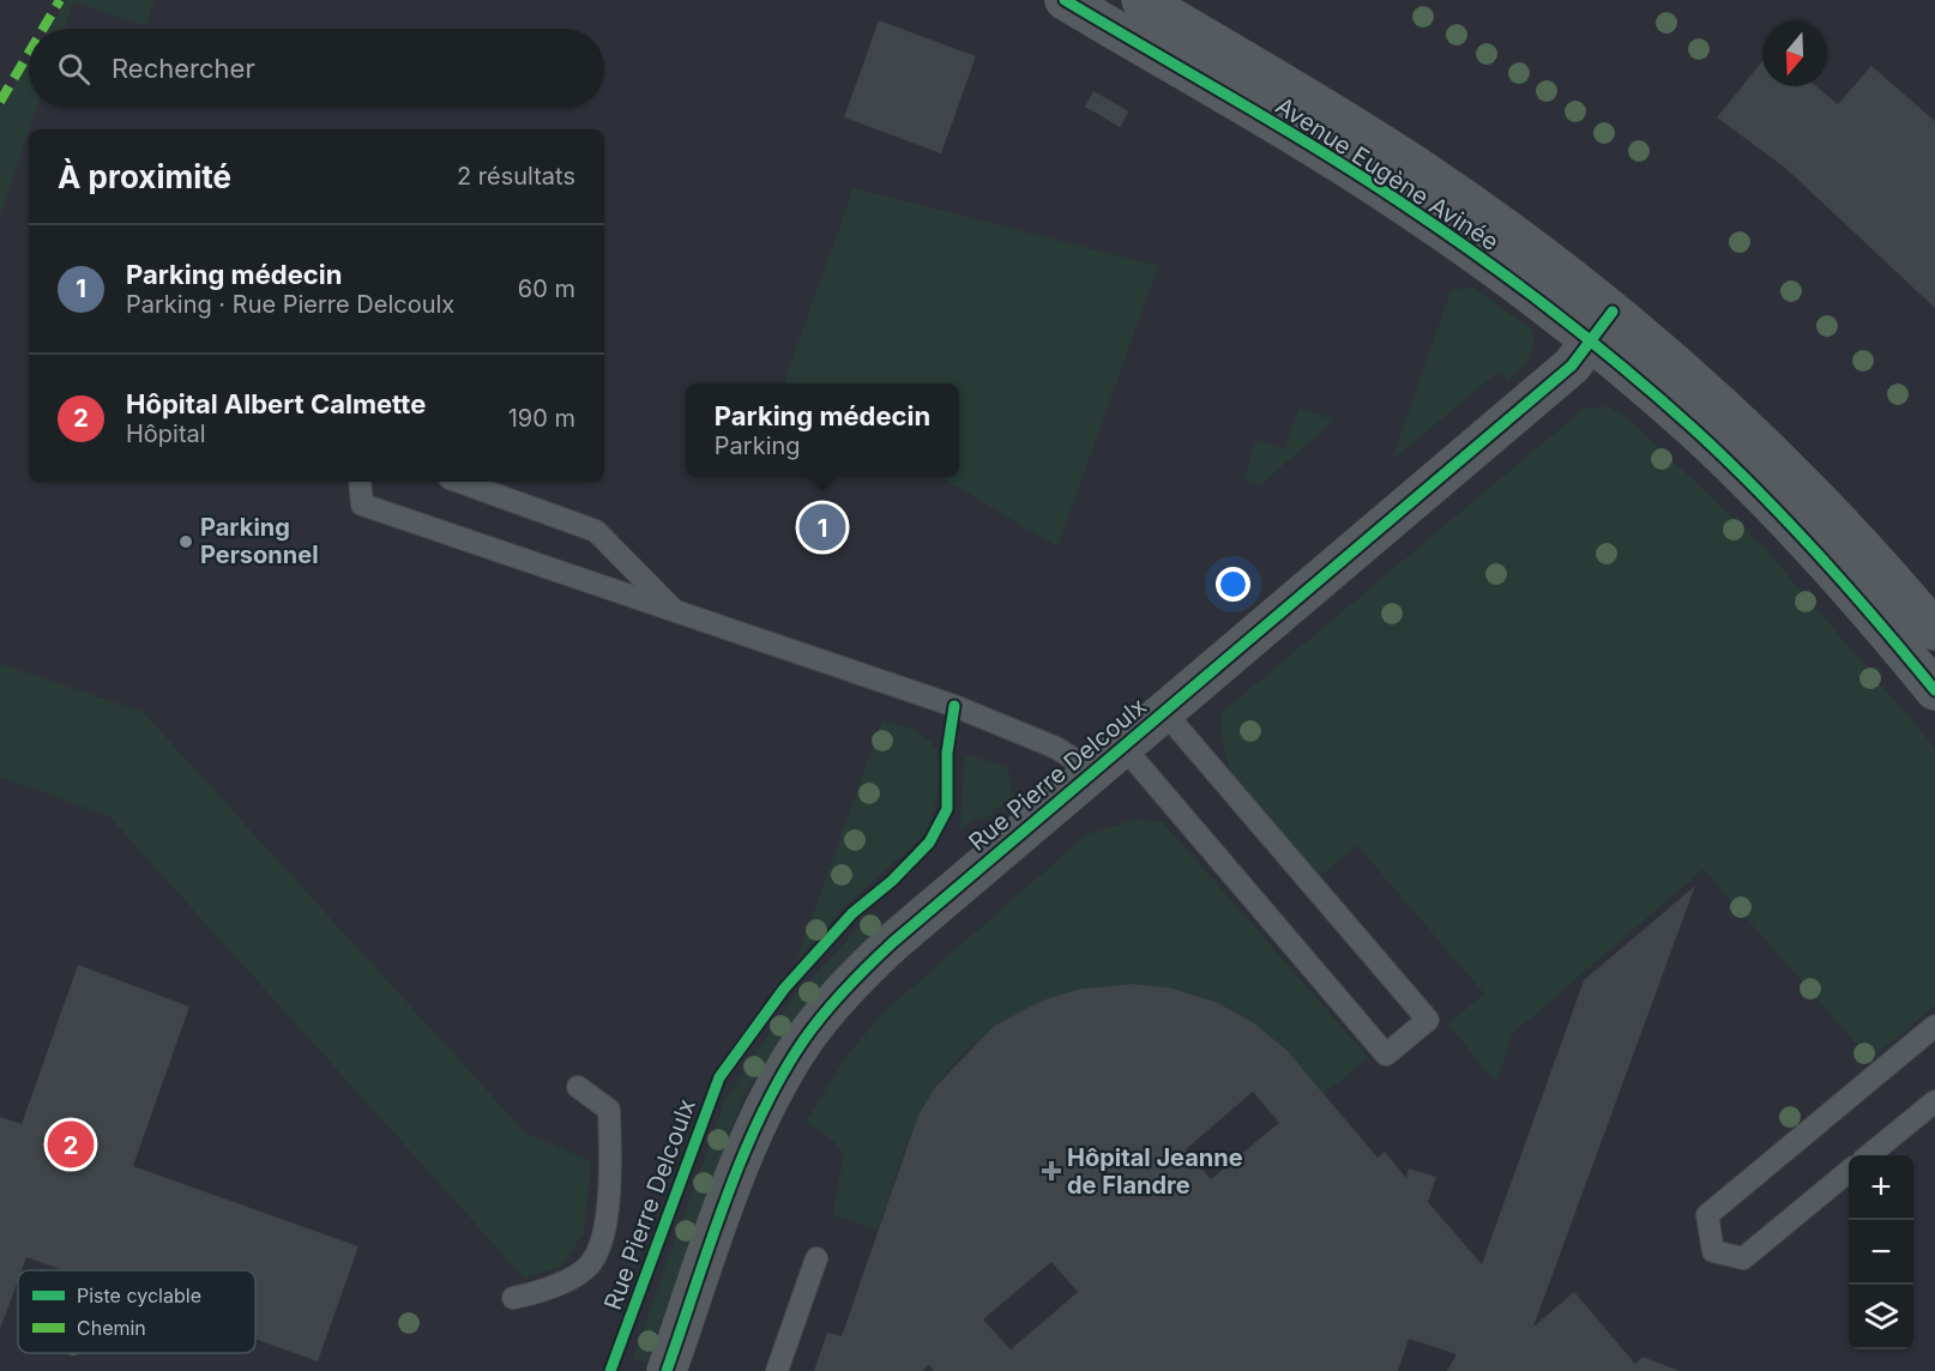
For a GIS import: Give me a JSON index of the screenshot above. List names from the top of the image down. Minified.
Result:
{"streets":{"street":["Avenue Eugène Avinée","Rue Pierre Delcoulx"]},"crossings":[["Avenue Eugène Avinée","Rue Pierre Delcoulx"]],"places":{"other":["Parking Personnel"],"health":["Hôpital Jeanne de Flandre"]},"legend":["Piste cyclable","Chemin"],"north":"bottom","page":{"search":"Rechercher","heading":["À proximité","2 résultats"],"list":[{"mark":"1","name":"Parking médecin","note":"Parking · Rue Pierre Delcoulx","value":"60 m"},{"mark":"2","name":"Hôpital Albert Calmette","note":"Hôpital","value":"190 m"}],"popup":["Parking médecin","Parking"],"pins":["1","2"],"map_buttons":["+","−"]}}
